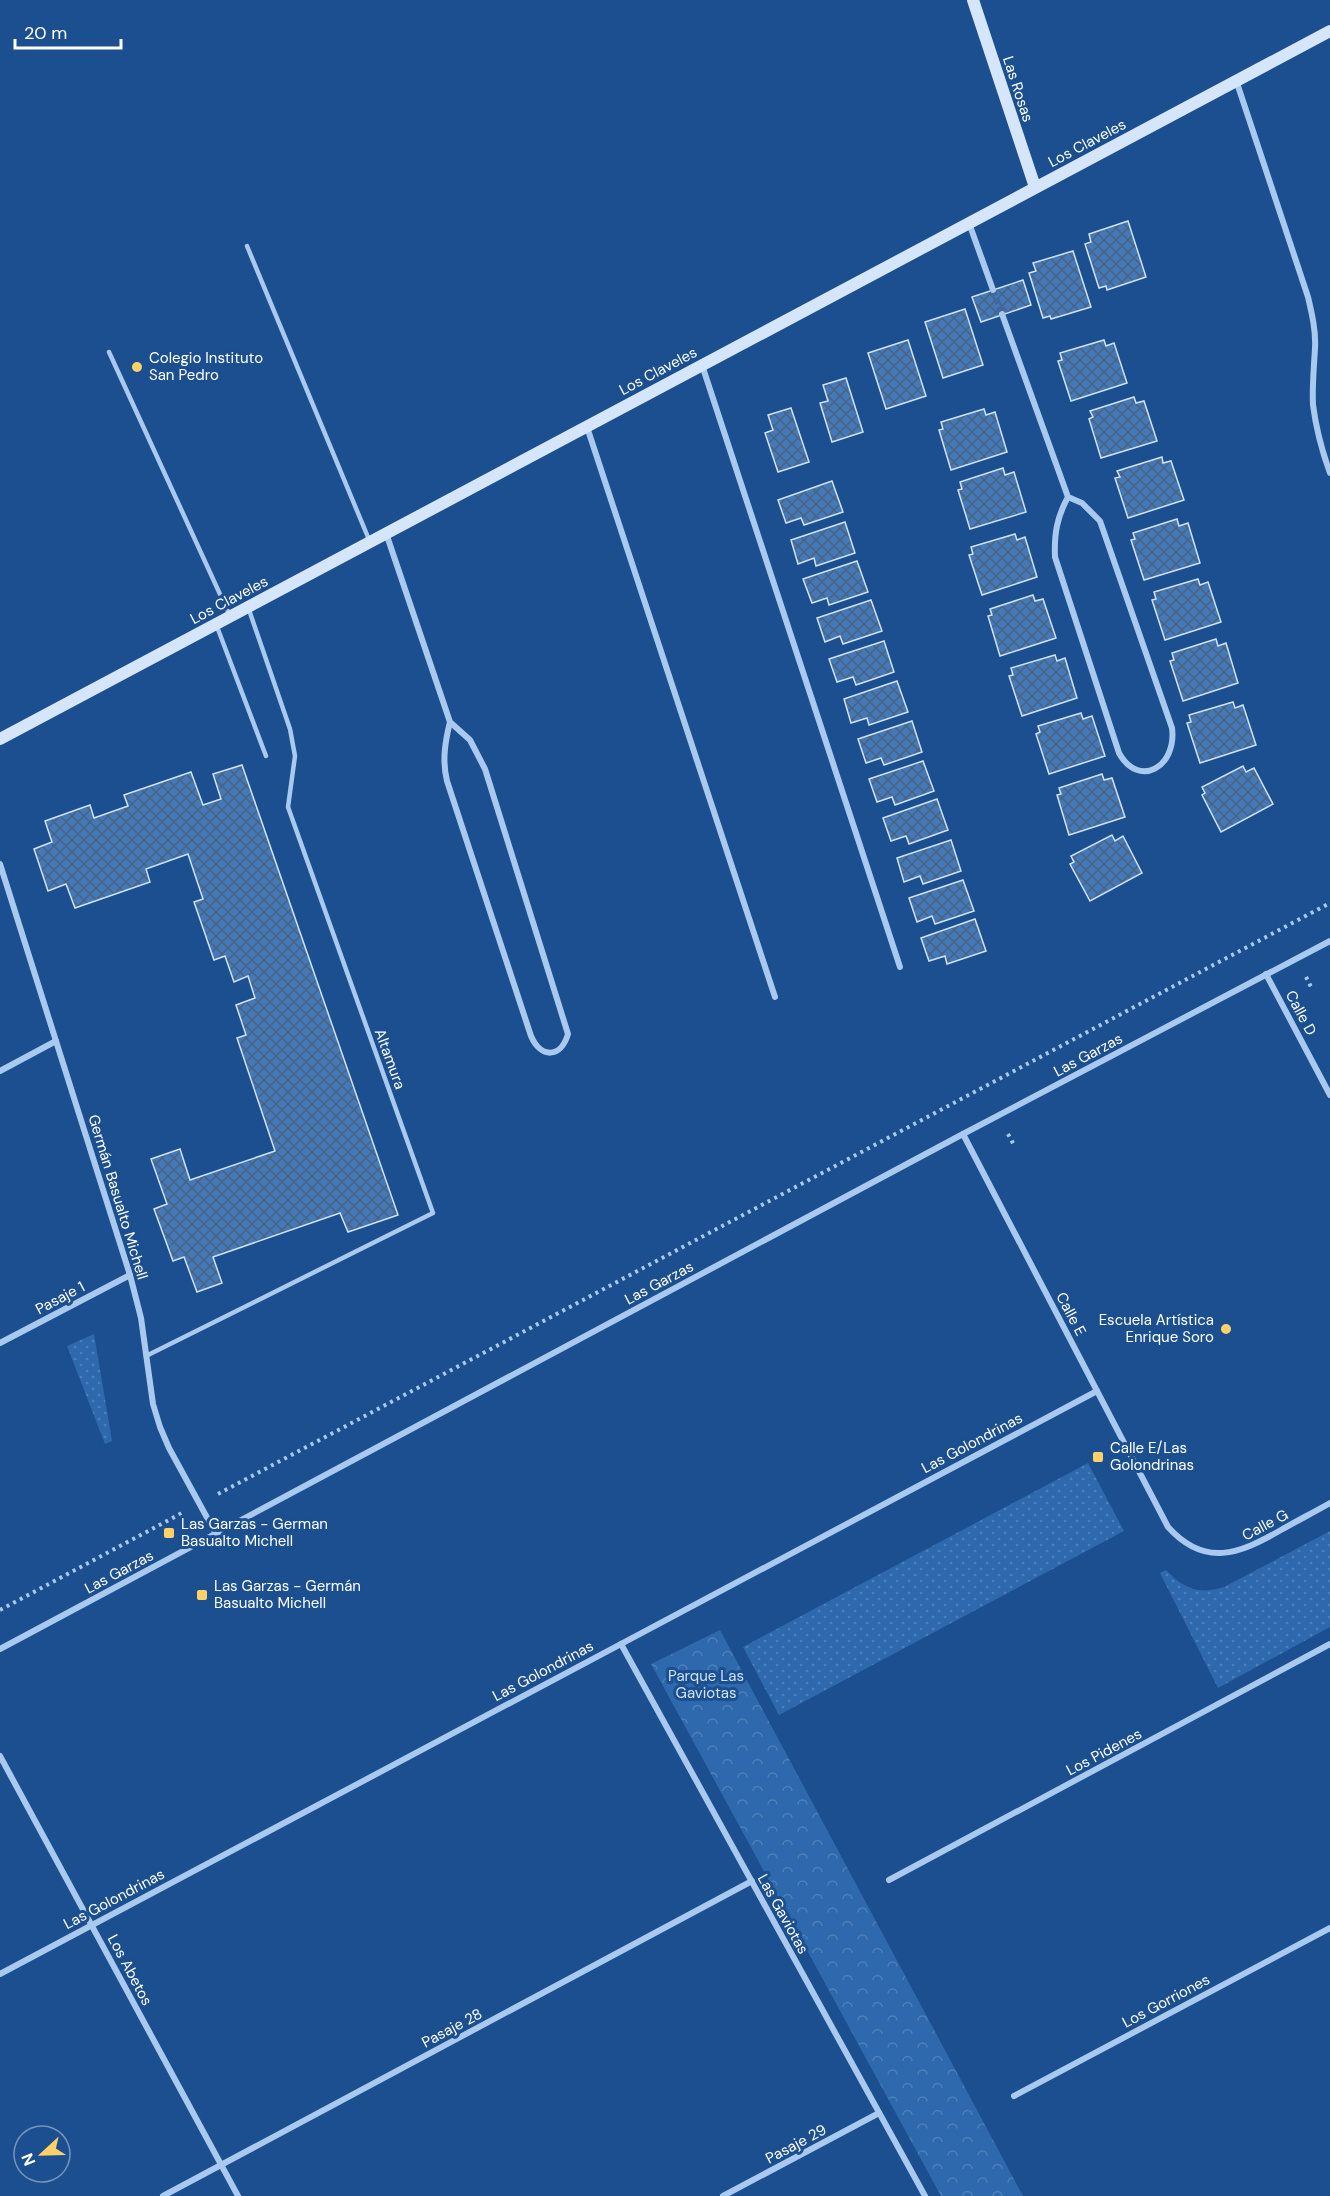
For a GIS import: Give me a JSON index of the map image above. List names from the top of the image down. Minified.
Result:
{"streets":{"street":["Las Rosas","Los Claveles","Calle D","Las Garzas","Germán Basualto Michell","Pasaje 1","Calle E","Las Golondrinas","Calle G","Los Pidenes","Las Gaviotas","Los Abetos","Los Gorriones","Pasaje 28","Pasaje 29"],"lane":["Altamura"]},"crossings":[["Las Rosas","Los Claveles"],["Los Claveles","Altamura"],["Calle D","Las Garzas"],["Las Garzas","Germán Basualto Michell"],["Las Garzas","Calle E"],["Altamura","Germán Basualto Michell"],["Germán Basualto Michell","Pasaje 1"],["Calle E","Las Golondrinas"],["Calle E","Calle G"],["Las Golondrinas","Las Gaviotas"],["Las Golondrinas","Los Abetos"],["Las Gaviotas","Pasaje 28"],["Las Gaviotas","Pasaje 29"],["Los Abetos","Pasaje 28"]],"parks":["Parque Las Gaviotas"],"places":{"other":["Colegio Instituto San Pedro","Escuela Artística Enrique Soro"],"transit":["Calle E/Las Golondrinas","Las Garzas - German Basualto Michell","Las Garzas - Germán Basualto Michell"]},"scale_bar":"20 m","north":"left"}
